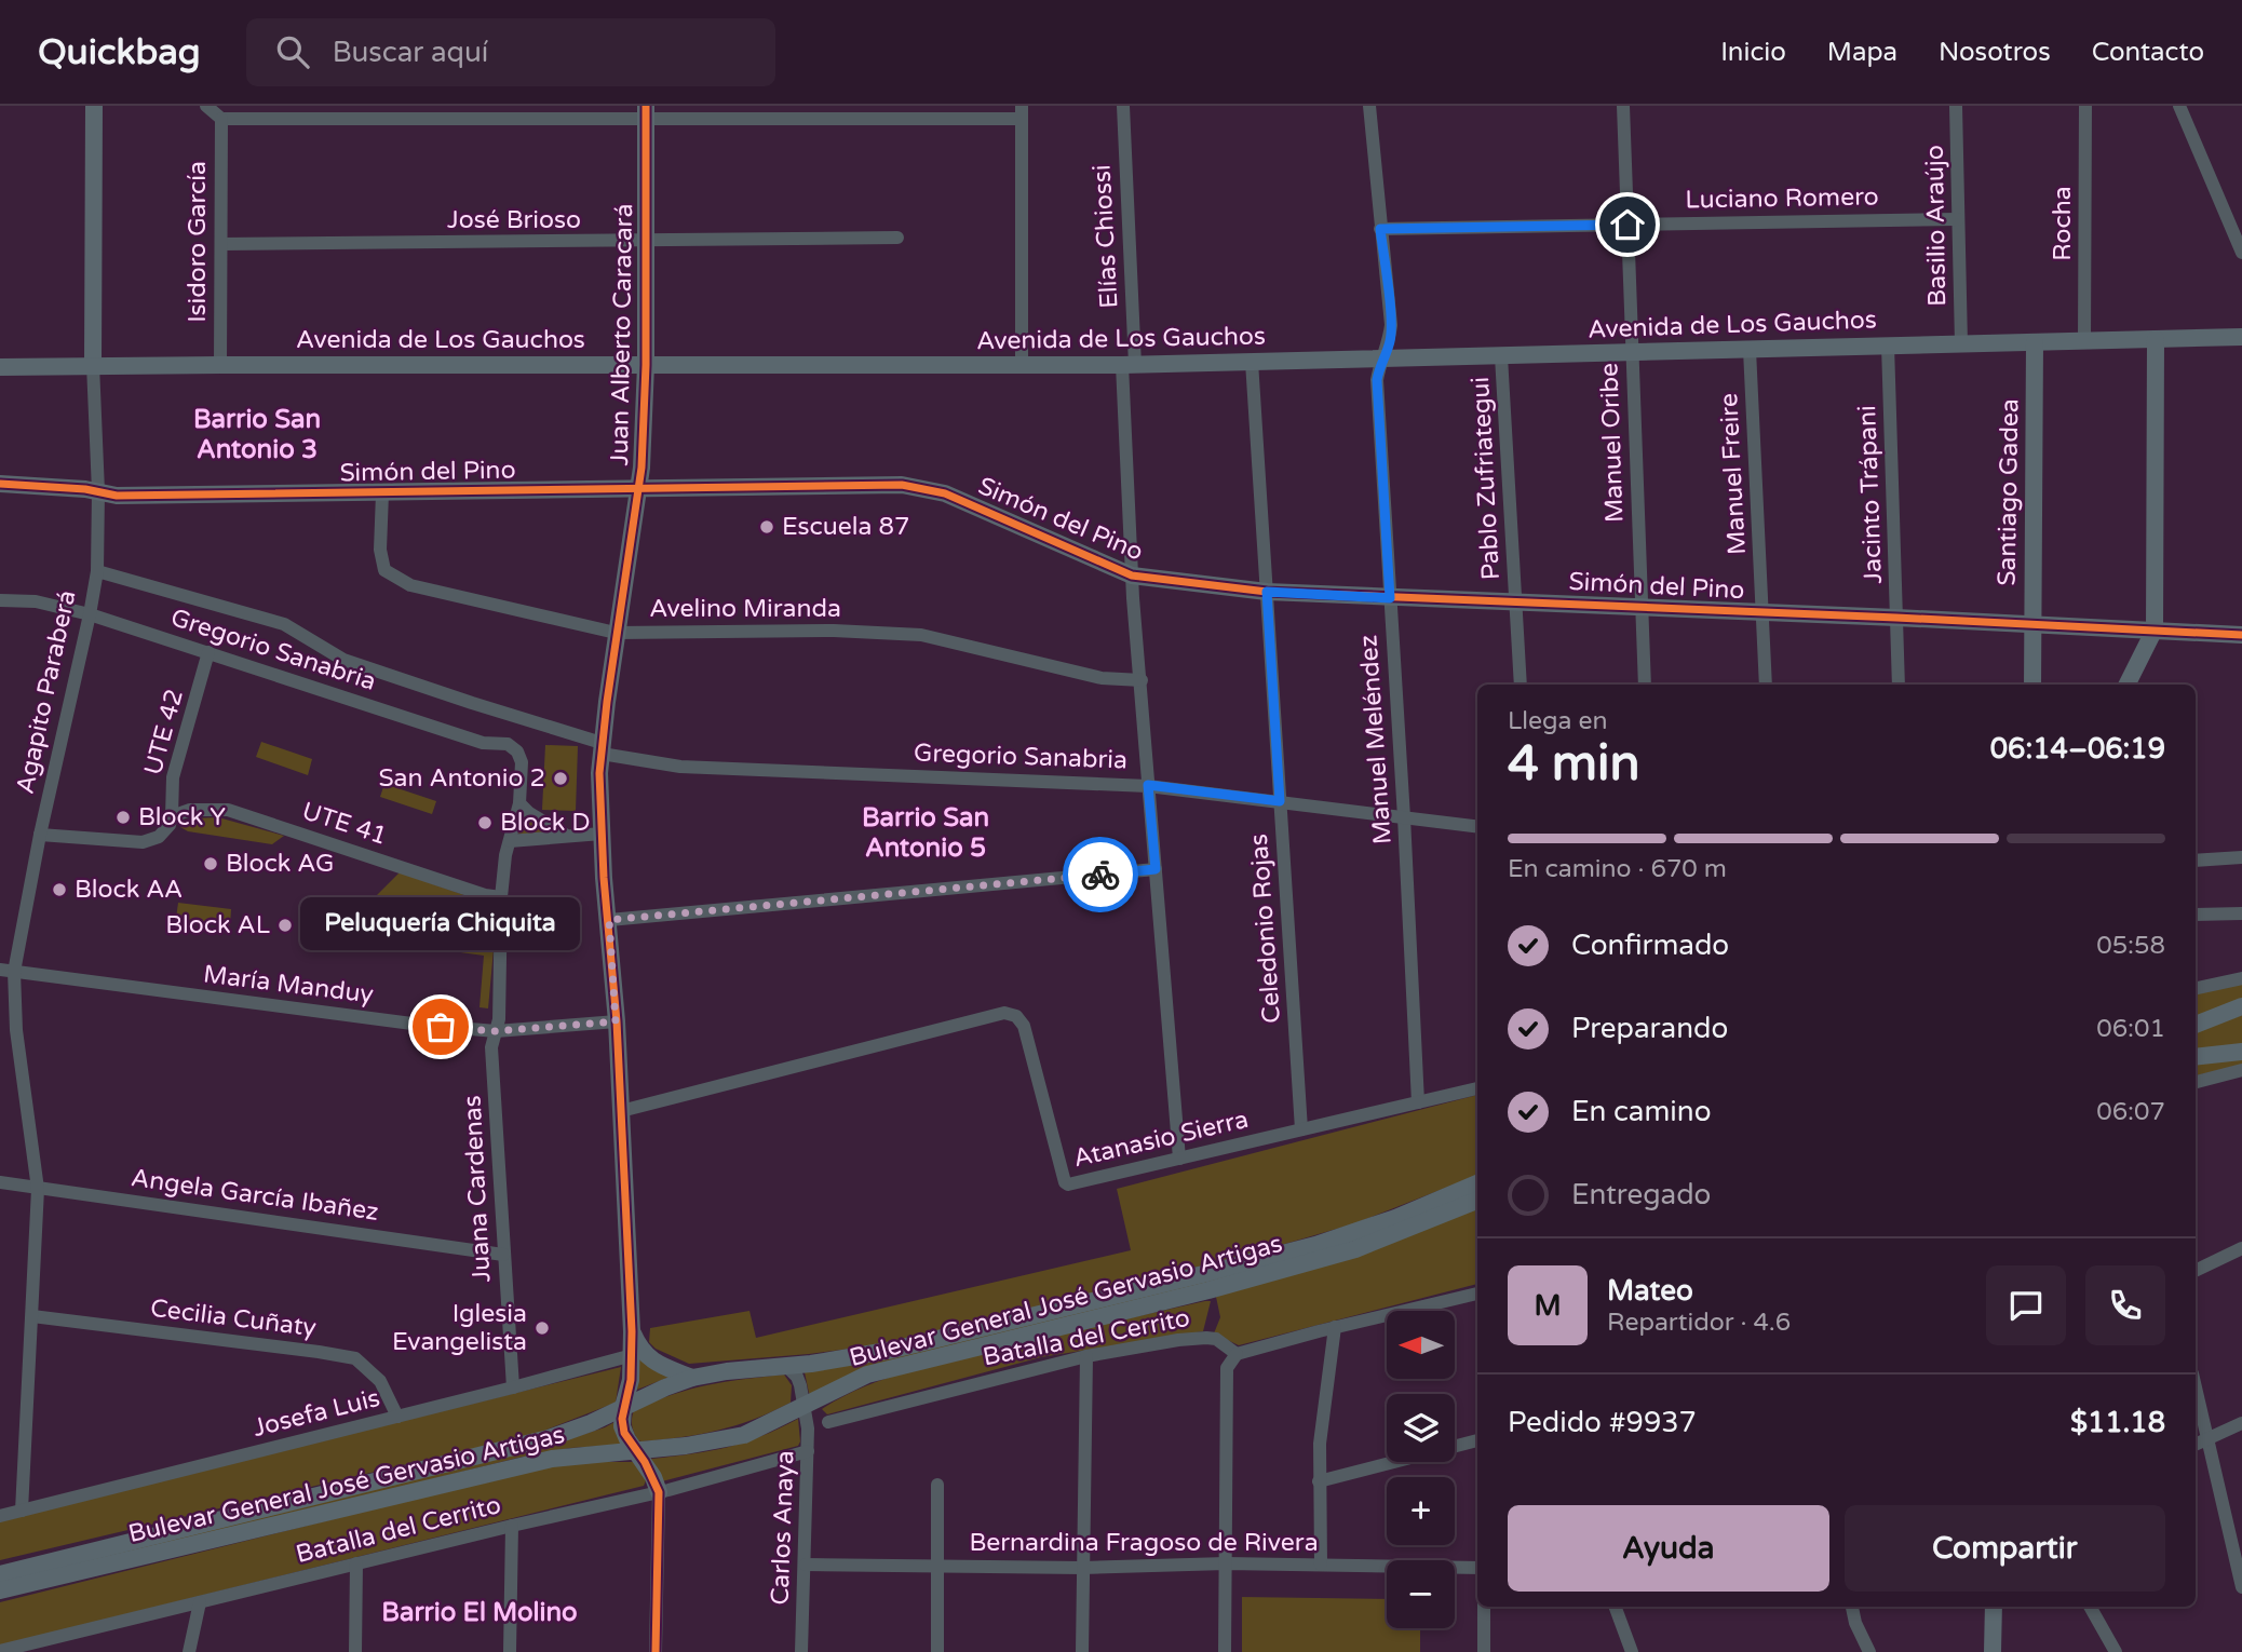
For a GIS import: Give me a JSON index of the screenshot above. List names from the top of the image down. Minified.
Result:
{"streets":{"street":["Luciano Romero","José Brioso","Rocha","Basilio Araújo","Elías Chiossi","Isidoro García","Avenida de Los Gauchos","Juan Alberto Caracará","Manuel Oribe","Simón del Pino","Manuel Freire","Pablo Zufriategui","Santiago Gadea","Jacinto Trápani","Avelino Miranda","Gregorio Sanabria","Agapito Paraberá","UTE 42","Manuel Meléndez","UTE 41","Celedonio Rojas","María Manduy","Atanasio Sierra","Juana Cardenas","Angela García Ibañez","Bulevar General José Gervasio Artigas","Cecilia Cuñaty","Batalla del Cerrito","Josefa Luis","Carlos Anaya","Bernardina Fragoso de Rivera"]},"crossings":[["Luciano Romero","Basilio Araújo"],["Luciano Romero","Manuel Oribe"],["Luciano Romero","Manuel Meléndez"],["José Brioso","Isidoro García"],["José Brioso","Juan Alberto Caracará"],["Rocha","Avenida de Los Gauchos"],["Basilio Araújo","Avenida de Los Gauchos"],["Elías Chiossi","Avenida de Los Gauchos"],["Elías Chiossi","Simón del Pino"],["Elías Chiossi","Avelino Miranda"],["Elías Chiossi","Gregorio Sanabria"],["Elías Chiossi","Atanasio Sierra"],["Isidoro García","Avenida de Los Gauchos"],["Avenida de Los Gauchos","Juan Alberto Caracará"],["Avenida de Los Gauchos","Manuel Oribe"],["Avenida de Los Gauchos","Manuel Freire"],["Avenida de Los Gauchos","Pablo Zufriategui"],["Avenida de Los Gauchos","Santiago Gadea"],["Avenida de Los Gauchos","Jacinto Trápani"],["Avenida de Los Gauchos","Agapito Paraberá"],["Avenida de Los Gauchos","Manuel Meléndez"],["Avenida de Los Gauchos","Celedonio Rojas"],["Juan Alberto Caracará","Simón del Pino"],["Juan Alberto Caracará","Avelino Miranda"],["Juan Alberto Caracará","Gregorio Sanabria"],["Juan Alberto Caracará","María Manduy"],["Juan Alberto Caracará","Atanasio Sierra"],["Juan Alberto Caracará","Josefa Luis"],["Manuel Oribe","Simón del Pino"],["Simón del Pino","Manuel Freire"],["Simón del Pino","Pablo Zufriategui"],["Simón del Pino","Santiago Gadea"],["Simón del Pino","Jacinto Trápani"],["Simón del Pino","Avelino Miranda"],["Simón del Pino","Agapito Paraberá"],["Simón del Pino","Manuel Meléndez"],["Simón del Pino","Celedonio Rojas"],["Gregorio Sanabria","Agapito Paraberá"],["Gregorio Sanabria","UTE 42"],["Gregorio Sanabria","Manuel Meléndez"],["Gregorio Sanabria","Celedonio Rojas"],["Gregorio Sanabria","Juana Cardenas"],["Agapito Paraberá","María Manduy"],["Agapito Paraberá","Angela García Ibañez"],["Agapito Paraberá","Cecilia Cuñaty"],["Agapito Paraberá","Josefa Luis"],["UTE 42","UTE 41"],["Manuel Meléndez","Atanasio Sierra"],["UTE 41","Juana Cardenas"],["Celedonio Rojas","Atanasio Sierra"],["María Manduy","Juana Cardenas"],["Juana Cardenas","Angela García Ibañez"],["Juana Cardenas","Josefa Luis"],["Bulevar General José Gervasio Artigas","Carlos Anaya"],["Cecilia Cuñaty","Josefa Luis"],["Batalla del Cerrito","Carlos Anaya"],["Carlos Anaya","Bernardina Fragoso de Rivera"]],"districts":["Barrio San Antonio 3","Barrio San Antonio 5","Barrio El Molino"],"places":["Escuela 87","San Antonio 2","Block Y","Block D","Block AG","Block AA","Block AL","Peluquería Chiquita","Iglesia Evangelista"],"north":"left","page":{"header":"Quickbag","search":"Buscar aquí","nav":["Inicio","Mapa","Nosotros","Contacto"],"heading":["4 min","Llega en","06:14–06:19"],"panel":["Mateo","Repartidor · 4.6","Pedido #9937","$11.18"],"bar":"En camino · 670 m","bubble":"Peluquería Chiquita","list":[["Confirmado","05:58"],["Preparando","06:01"],["En camino","06:07"],"Entregado"],"round":"M","map_buttons":["+","−"],"buttons":["Ayuda","Compartir"]}}
